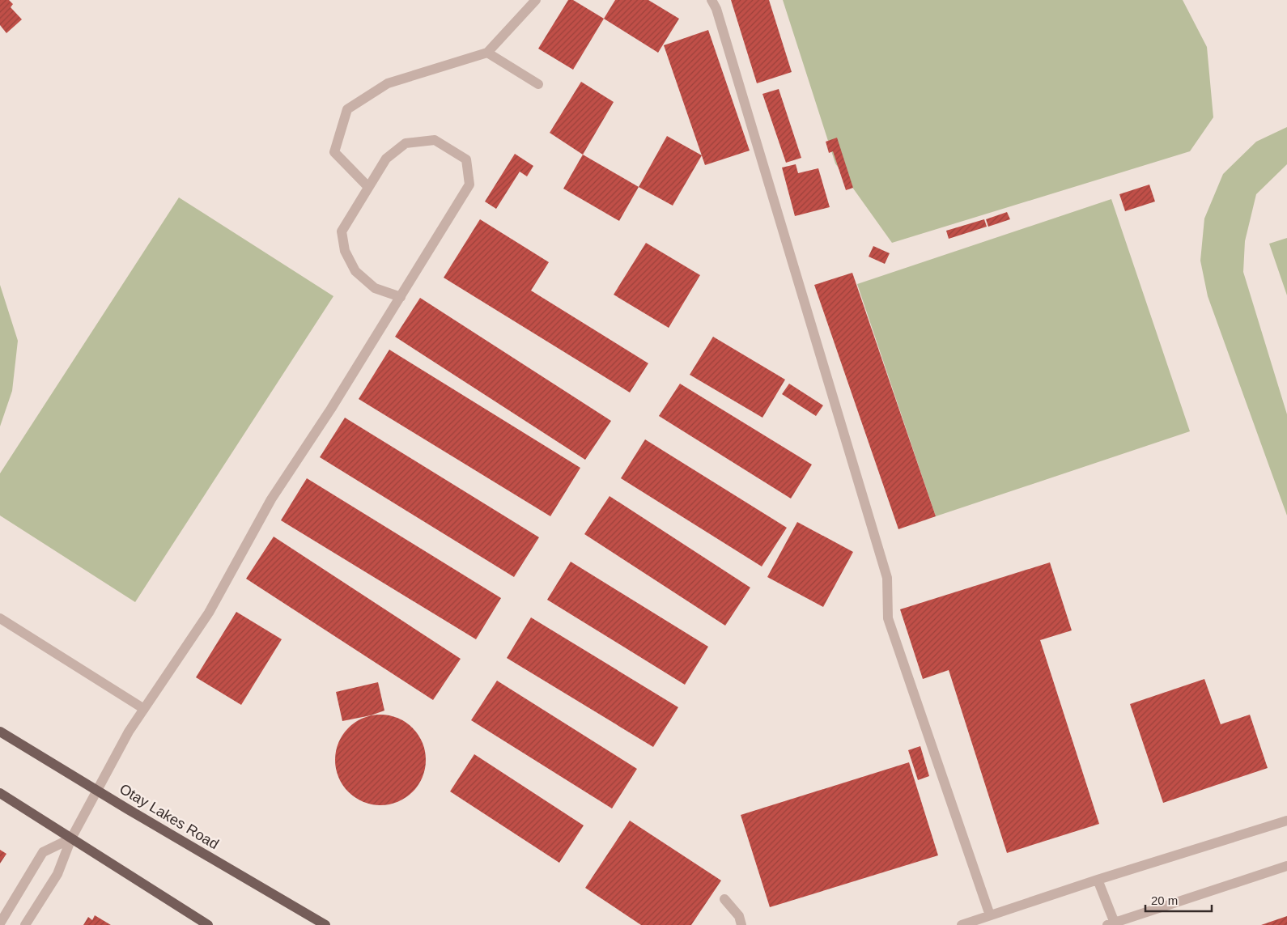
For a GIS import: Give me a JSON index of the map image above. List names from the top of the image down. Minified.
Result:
{"streets":{"main road":["Otay Lakes Road"]},"scale_bar":"20 m"}
